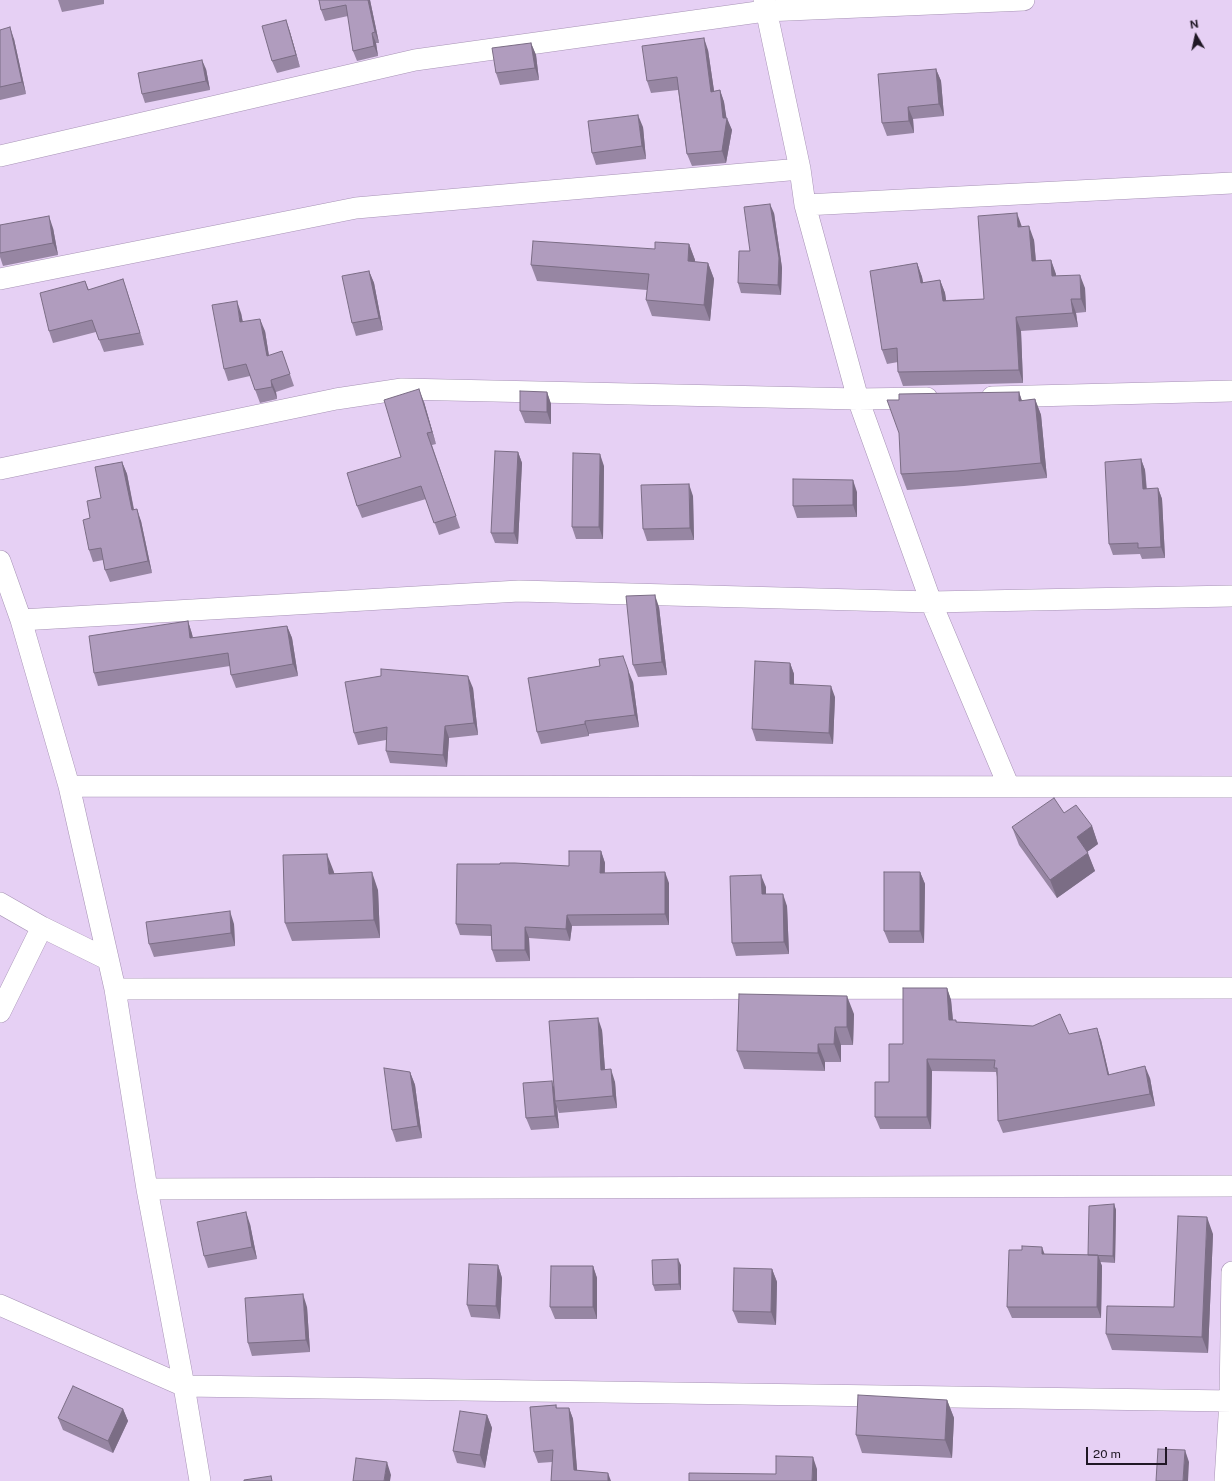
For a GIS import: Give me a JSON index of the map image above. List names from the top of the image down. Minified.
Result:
{"scale_bar":"20 m","north":"top"}
